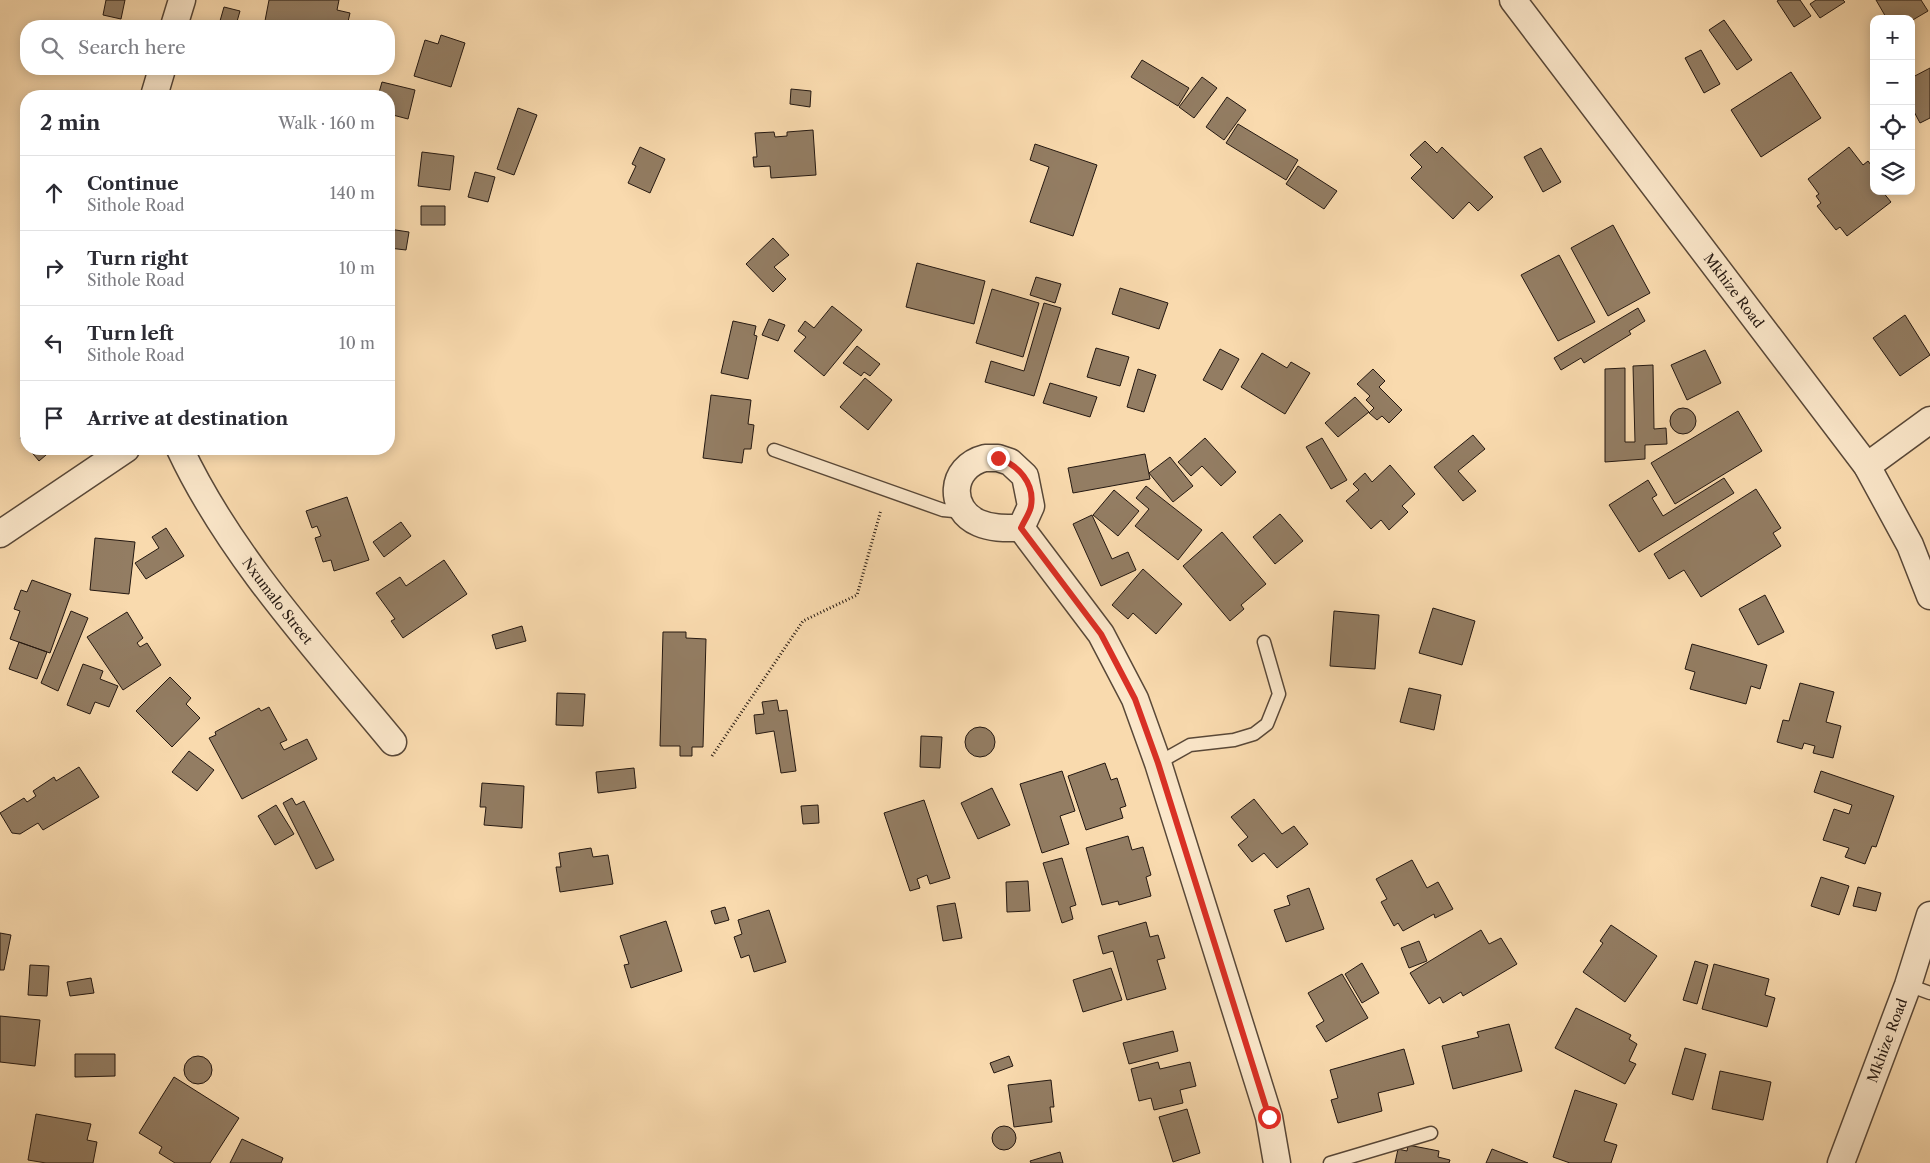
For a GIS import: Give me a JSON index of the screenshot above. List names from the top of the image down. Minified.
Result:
{"streets":{"street":["Mkhize Road","Nxumalo Street"]},"page":{"map_buttons":["+","−"],"search":"Search here","heading":["2 min","Walk · 160 m"],"list":[["Continue","Sithole Road","140 m"],["Turn right","Sithole Road","10 m"],["Turn left","Sithole Road","10 m"],"Arrive at destination"]}}
